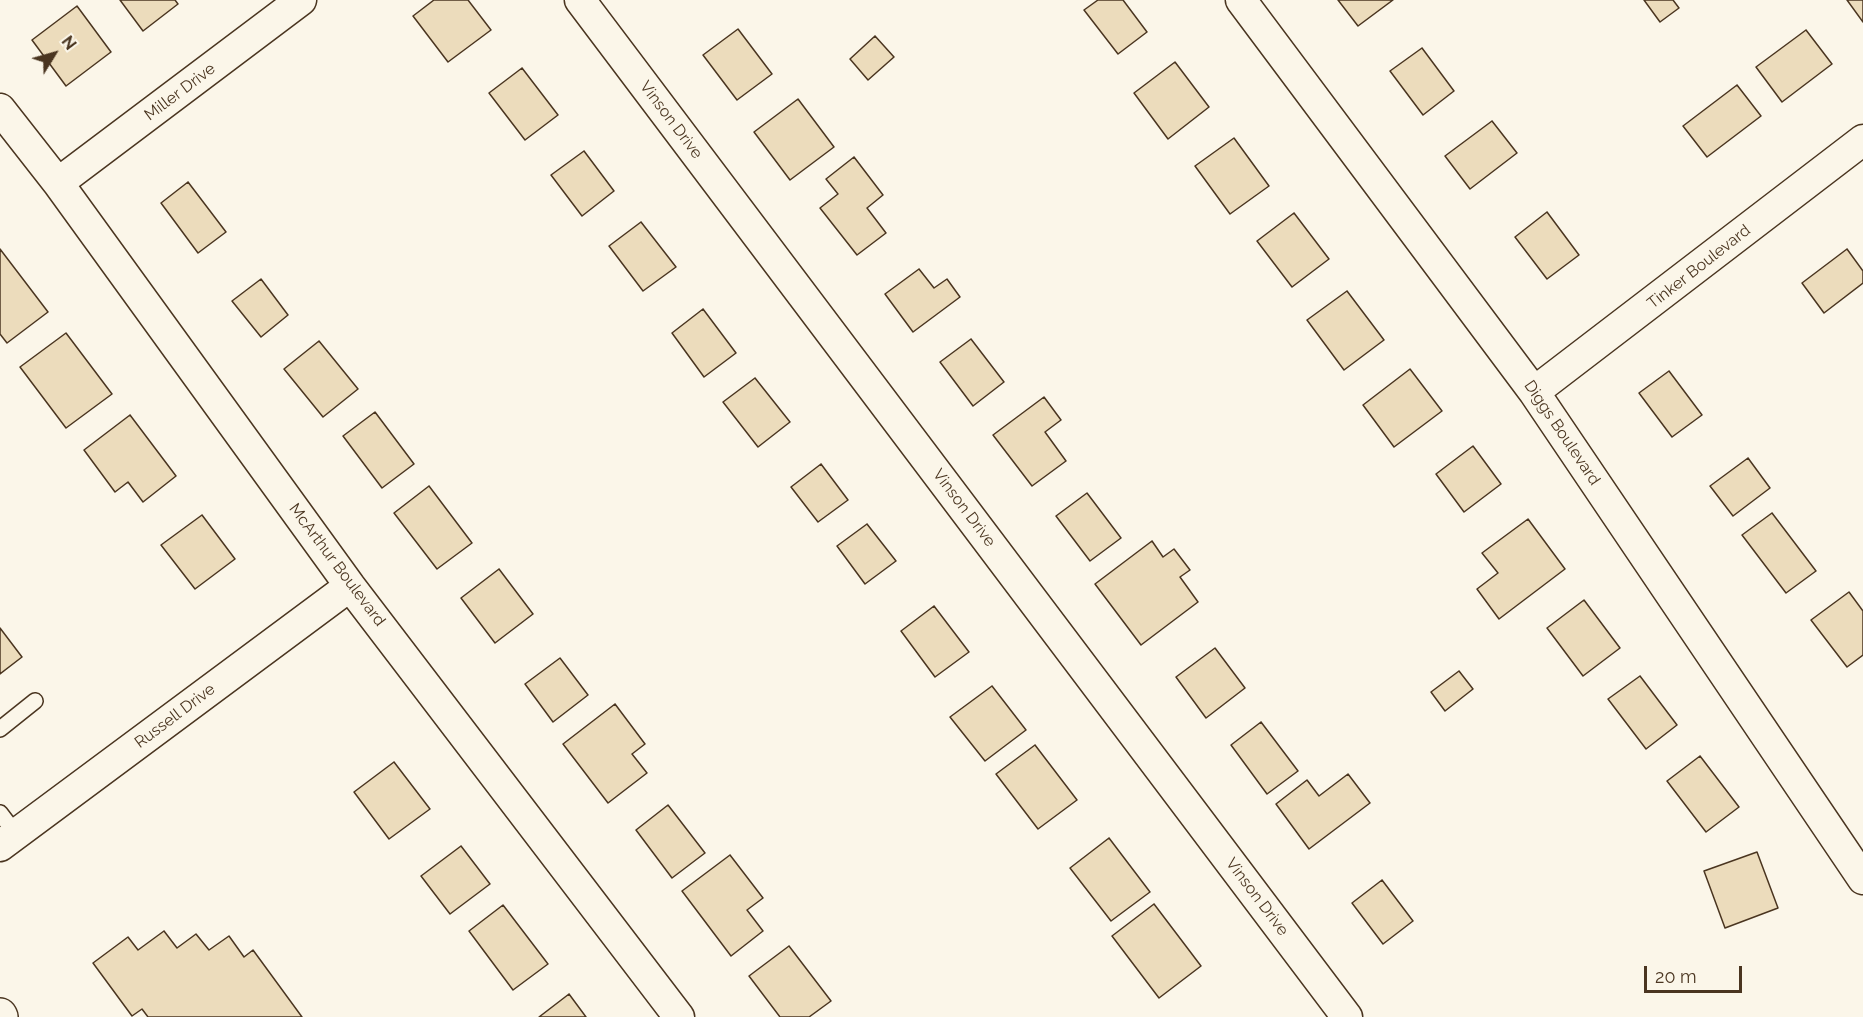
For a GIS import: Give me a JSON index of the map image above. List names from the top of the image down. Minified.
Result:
{"streets":{"street":["Miller Drive","Vinson Drive","Tinker Boulevard","Diggs Boulevard","McArthur Boulevard","Russell Drive"]},"crossings":[["Miller Drive","McArthur Boulevard"],["Tinker Boulevard","Diggs Boulevard"],["McArthur Boulevard","Russell Drive"]],"scale_bar":"20 m","north":"top right"}
